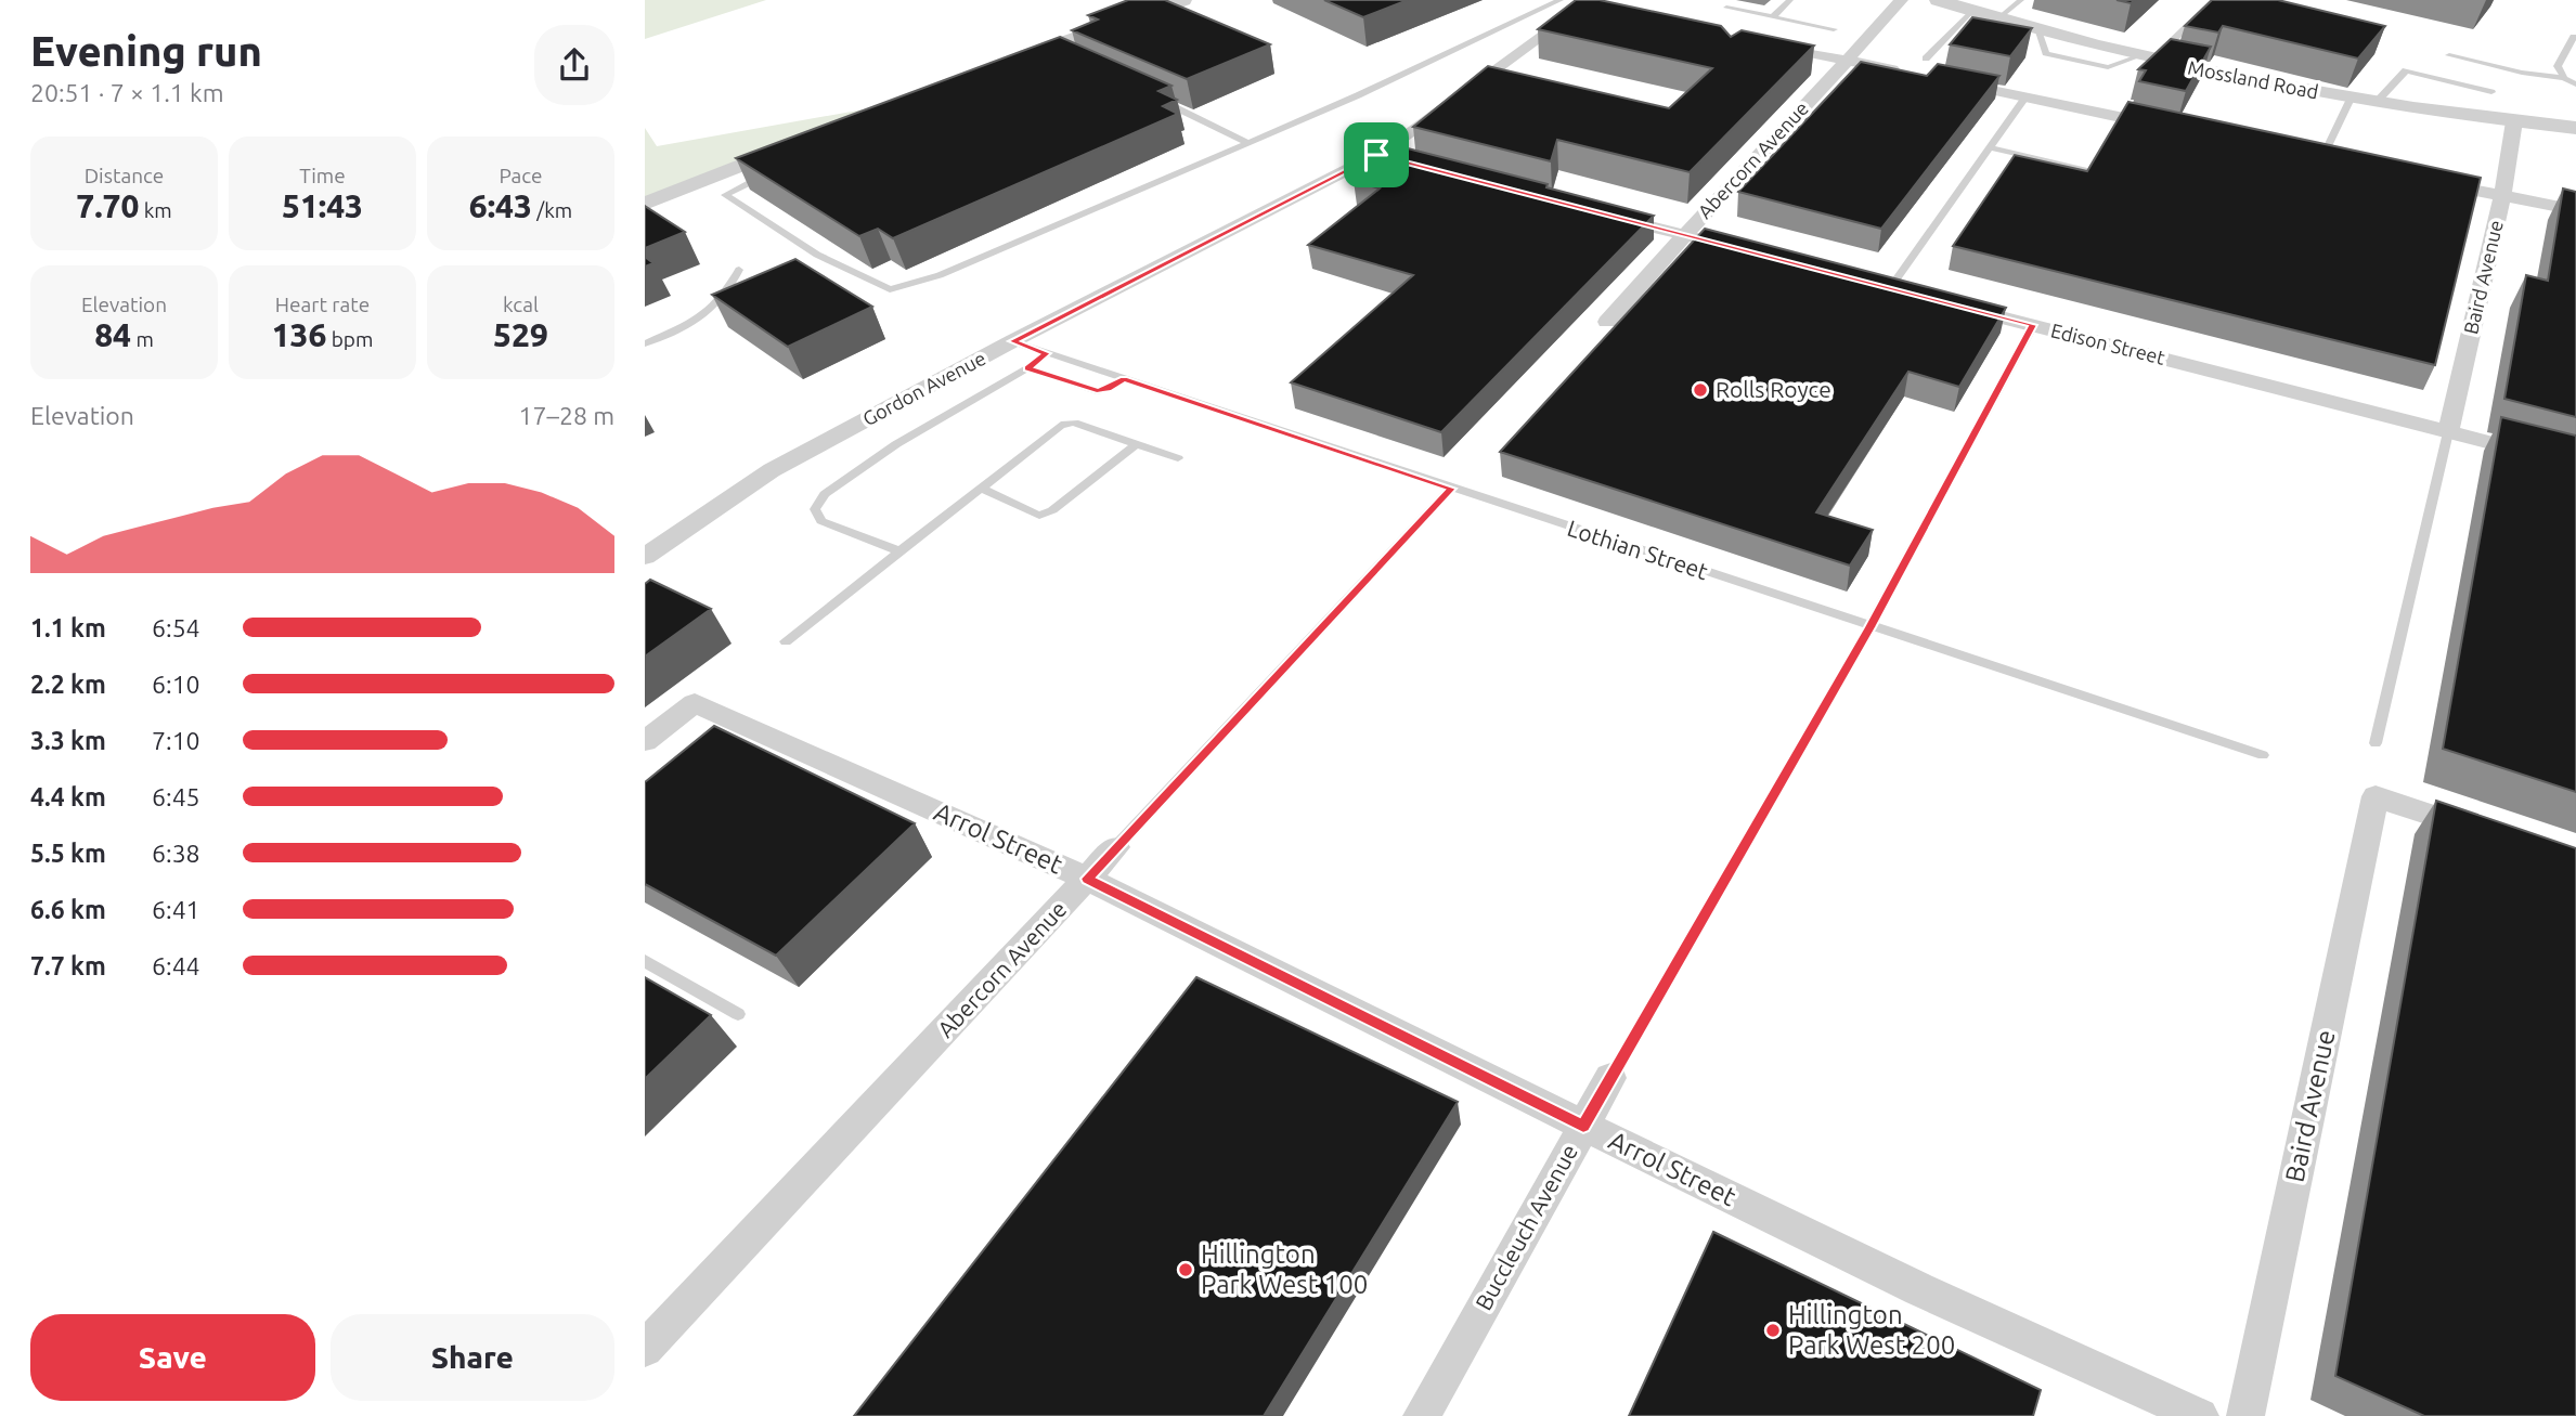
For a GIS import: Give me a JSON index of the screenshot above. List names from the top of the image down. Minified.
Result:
{"streets":{"street":["Mossland Road","Abercorn Avenue","Baird Avenue","Edison Street","Gordon Avenue","Arrol Street","Buccleuch Avenue"],"lane":["Lothian Street"]},"crossings":[["Mossland Road","Baird Avenue"],["Abercorn Avenue","Lothian Street"],["Abercorn Avenue","Arrol Street"],["Baird Avenue","Edison Street"],["Gordon Avenue","Lothian Street"],["Arrol Street","Buccleuch Avenue"]],"places":["Rolls Royce","Hillington Park West 100","Hillington Park West 200"],"page":{"heading":["Evening run","20:51 · 7 × 1.1 km"],"stats":[["Distance","7.70 km"],["Time","51:43"],["Pace","6:43 /km"],["Elevation","84 m"],["Heart rate","136 bpm"],["kcal","529"]],"chart":["Elevation","17–28 m"],"list":[{"name":"1.1 km","note":"6:54"},{"name":"2.2 km","note":"6:10"},{"name":"3.3 km","note":"7:10"},{"name":"4.4 km","note":"6:45"},{"name":"5.5 km","note":"6:38"},{"name":"6.6 km","note":"6:41"},{"name":"7.7 km","note":"6:44"}],"buttons":["Save","Share"]}}
